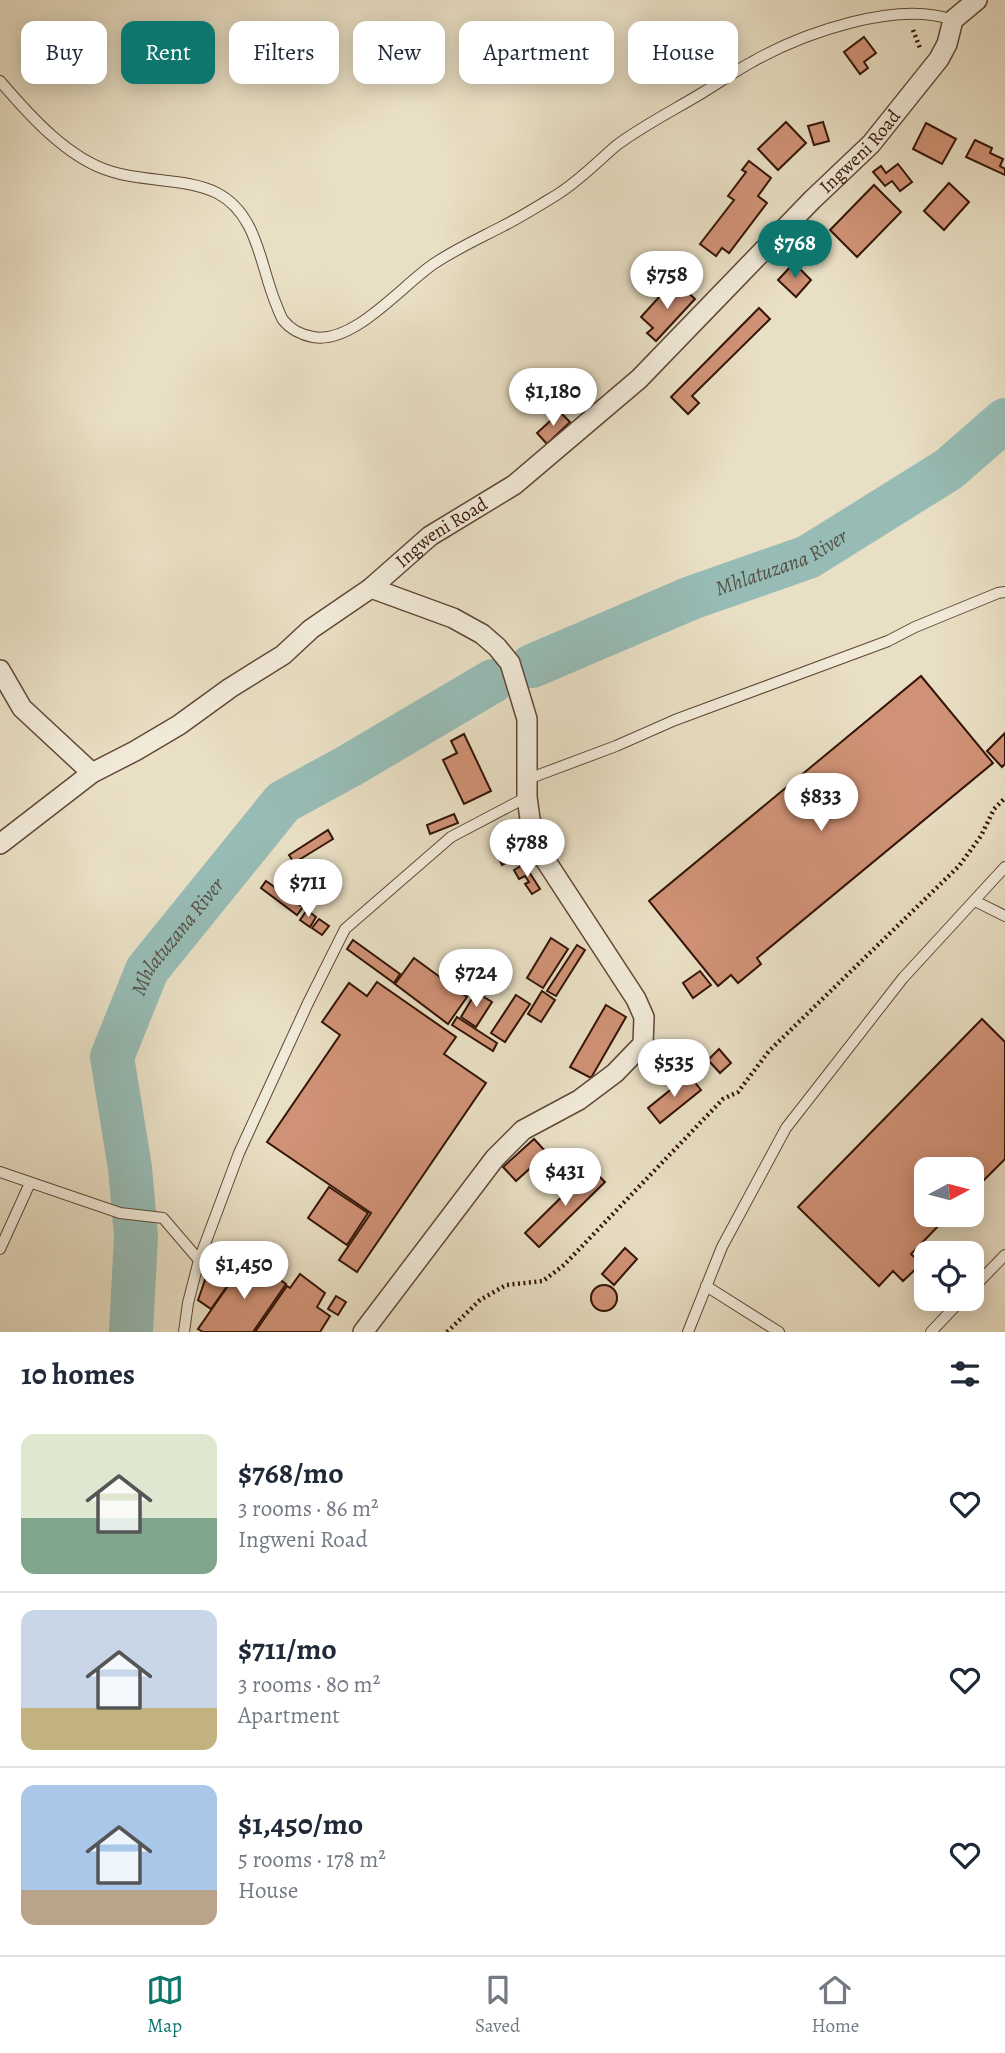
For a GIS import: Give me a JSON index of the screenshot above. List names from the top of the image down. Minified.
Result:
{"streets":{"street":["Ingweni Road"]},"water":["Mhlatuzana River"],"north":"right","page":{"chip":["Buy","Rent","Filters","New","Apartment","House"],"price":["$768","$758","$1,180","$833","$788","$711","$724","$535","$431","$1,450"],"heading":"10 homes","list":[{"name":"$768/mo","note":"3 rooms · 86 m² · Ingweni Road"},{"name":"$711/mo","note":"3 rooms · 80 m² · Apartment"},{"name":"$1,450/mo","note":"5 rooms · 178 m² · House"}],"tabs":["Map","Saved","Home"]}}
